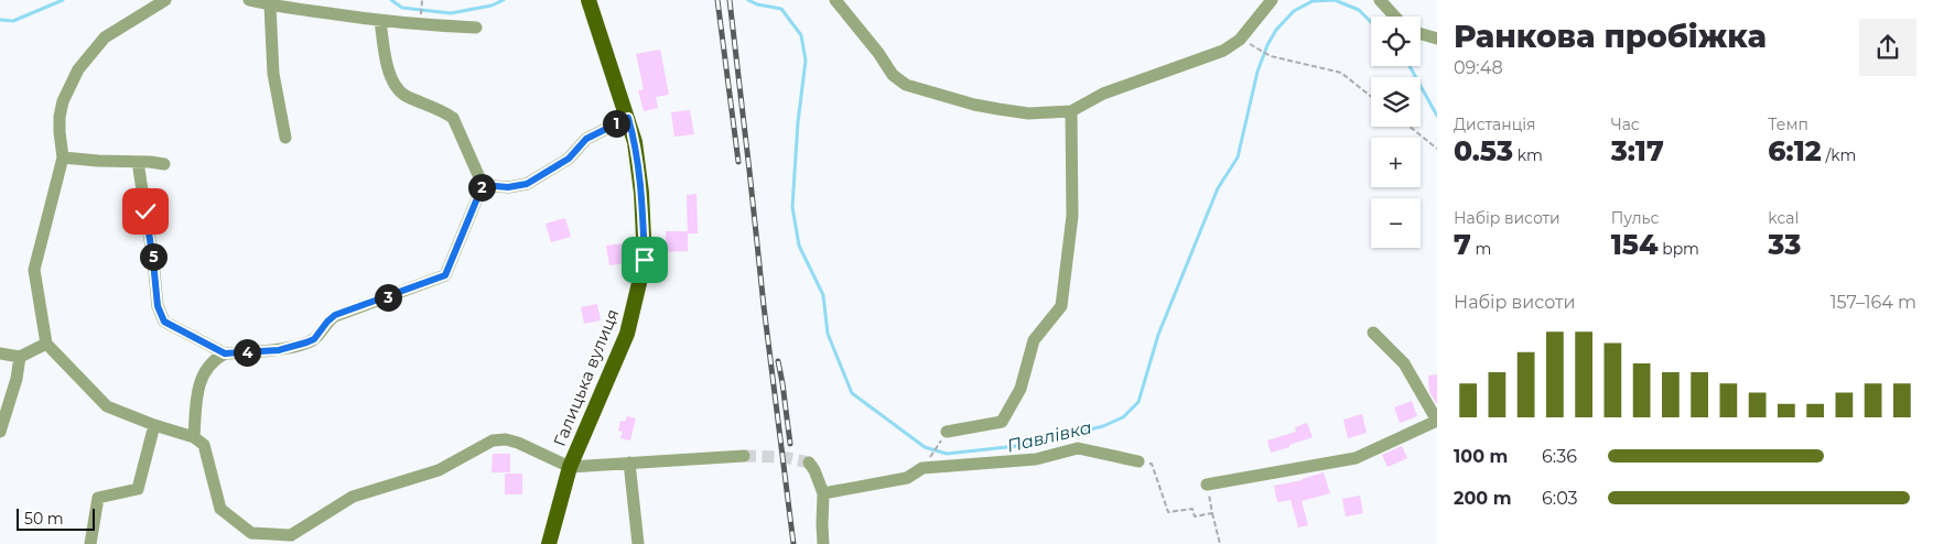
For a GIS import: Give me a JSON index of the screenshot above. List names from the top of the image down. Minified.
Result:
{"streets":{"main road":["Галицька вулиця"]},"water":["Павлівка"],"scale_bar":"50 m","page":{"heading":["Ранкова пробіжка","09:48"],"map_buttons":["+","−"],"stats":[["Дистанція","0.53 km"],["Час","3:17"],["Темп","6:12 /km"],["Набір висоти","7 m"],["Пульс","154 bpm"],["kcal","33"]],"pins":["1","2","5","3","4"],"chart":["Набір висоти","157–164 m"],"list":[{"name":"100 m","note":"6:36"},{"name":"200 m","note":"6:03"}],"scale":"50 m"}}
